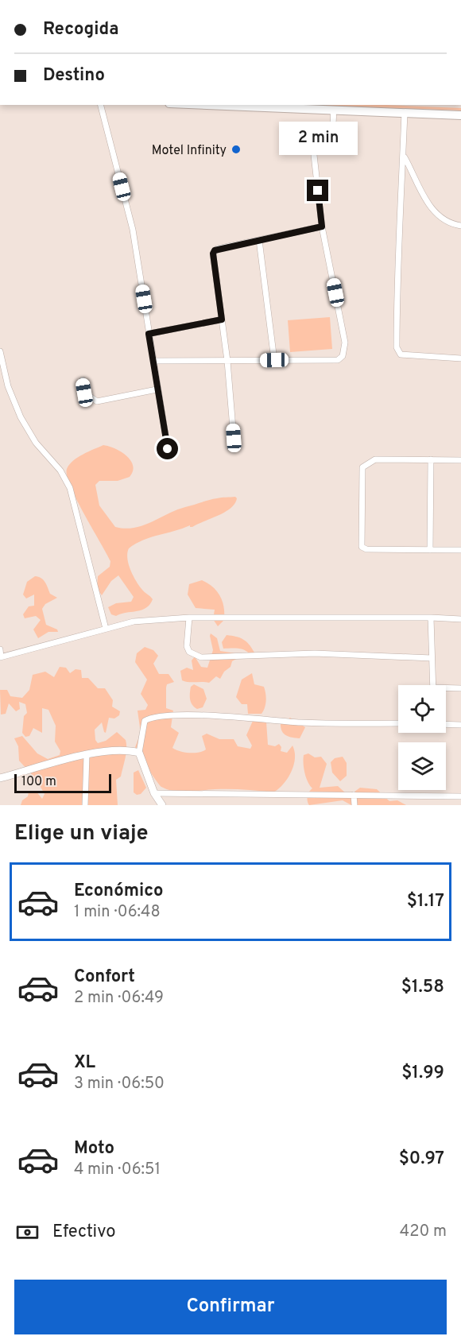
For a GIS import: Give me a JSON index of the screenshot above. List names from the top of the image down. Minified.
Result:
{"places":["Motel Infinity"],"scale_bar":"100 m","page":{"banner":["Recogida","Destino"],"bubble":"2 min","scale":"100 m","heading":"Elige un viaje","list":[{"name":"Económico","note":"1 min · 06:48","value":"$1.17"},{"name":"Confort","note":"2 min · 06:49","value":"$1.58"},{"name":"XL","note":"3 min · 06:50","value":"$1.99"},{"name":"Moto","note":"4 min · 06:51","value":"$0.97"}],"pay":["Efectivo","420 m"],"buttons":"Confirmar"}}
